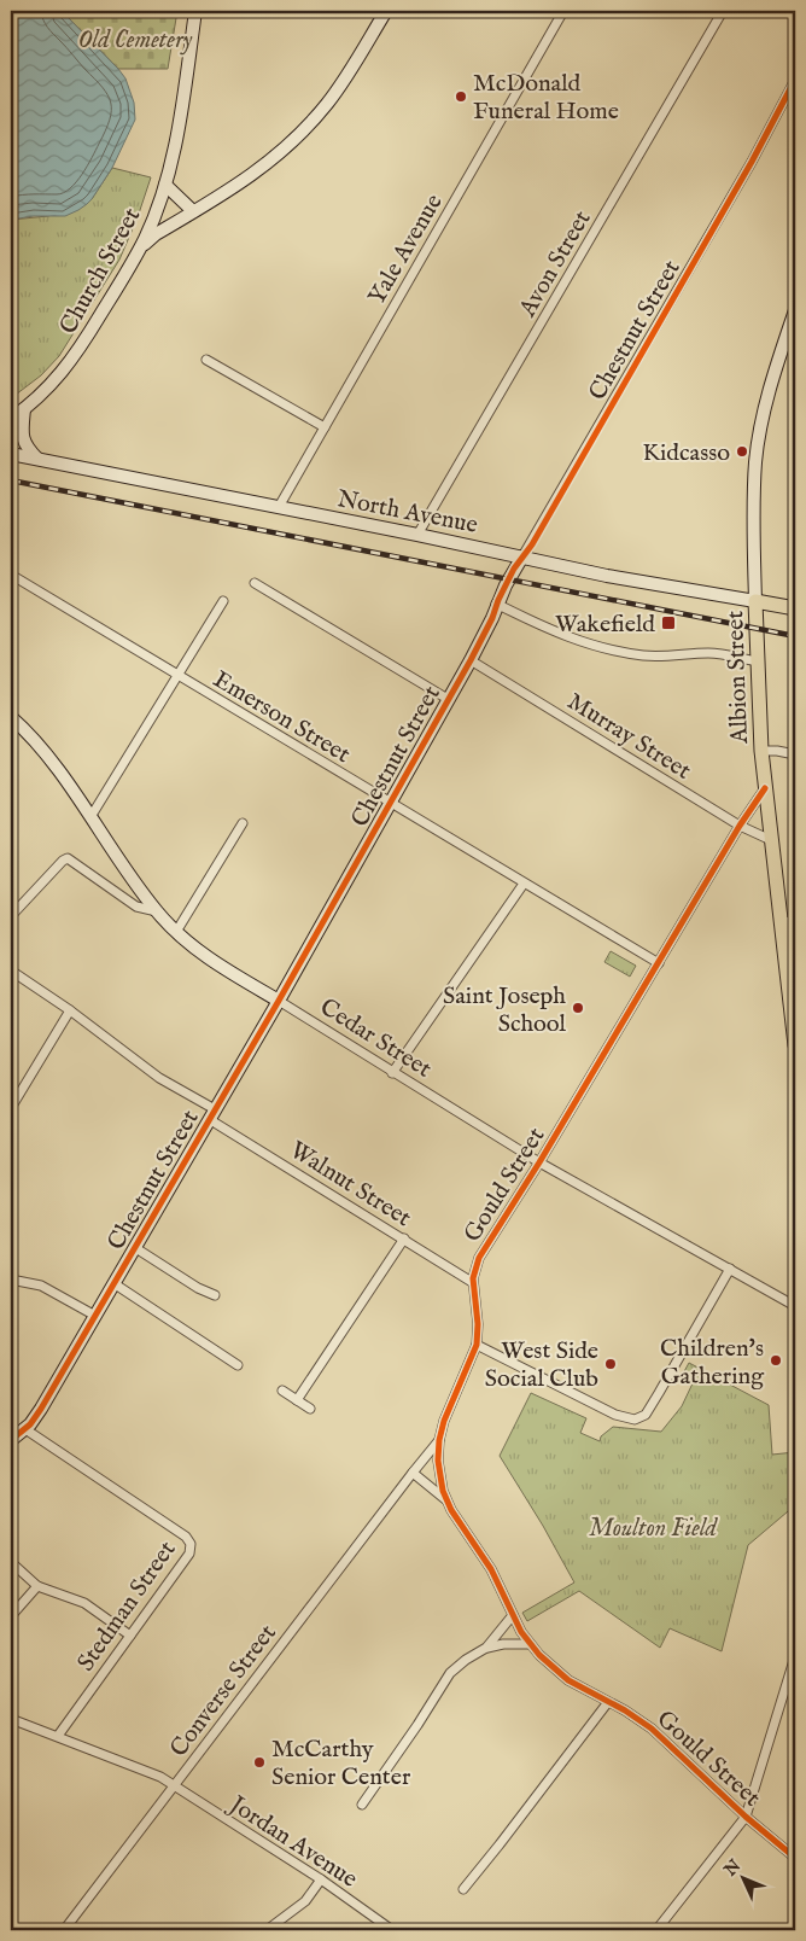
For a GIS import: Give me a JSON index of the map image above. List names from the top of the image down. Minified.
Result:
{"streets":{"main road":["North Avenue","Albion Street"],"street":["Yale Avenue","Avon Street","Church Street","Chestnut Street","Emerson Street","Murray Street","Cedar Street","Walnut Street","Gould Street","Stedman Street","Converse Street","Jordan Avenue"]},"crossings":[["Yale Avenue","North Avenue"],["Avon Street","North Avenue"],["Chestnut Street","North Avenue"],["Chestnut Street","Emerson Street"],["Chestnut Street","Murray Street"],["Chestnut Street","Cedar Street"],["Chestnut Street","Walnut Street"],["Chestnut Street","Stedman Street"],["North Avenue","Albion Street"],["Albion Street","Murray Street"],["Albion Street","Gould Street"],["Emerson Street","Gould Street"],["Murray Street","Gould Street"],["Cedar Street","Gould Street"],["Walnut Street","Gould Street"],["Gould Street","Converse Street"],["Stedman Street","Jordan Avenue"],["Converse Street","Jordan Avenue"]],"parks":["Old Cemetery","Moulton Field"],"places":{"other":["McDonald Funeral Home","Kidcasso","Saint Joseph School","Children's Gathering","West Side Social Club","McCarthy Senior Center"],"transit":["Wakefield"]},"north":"top left"}
